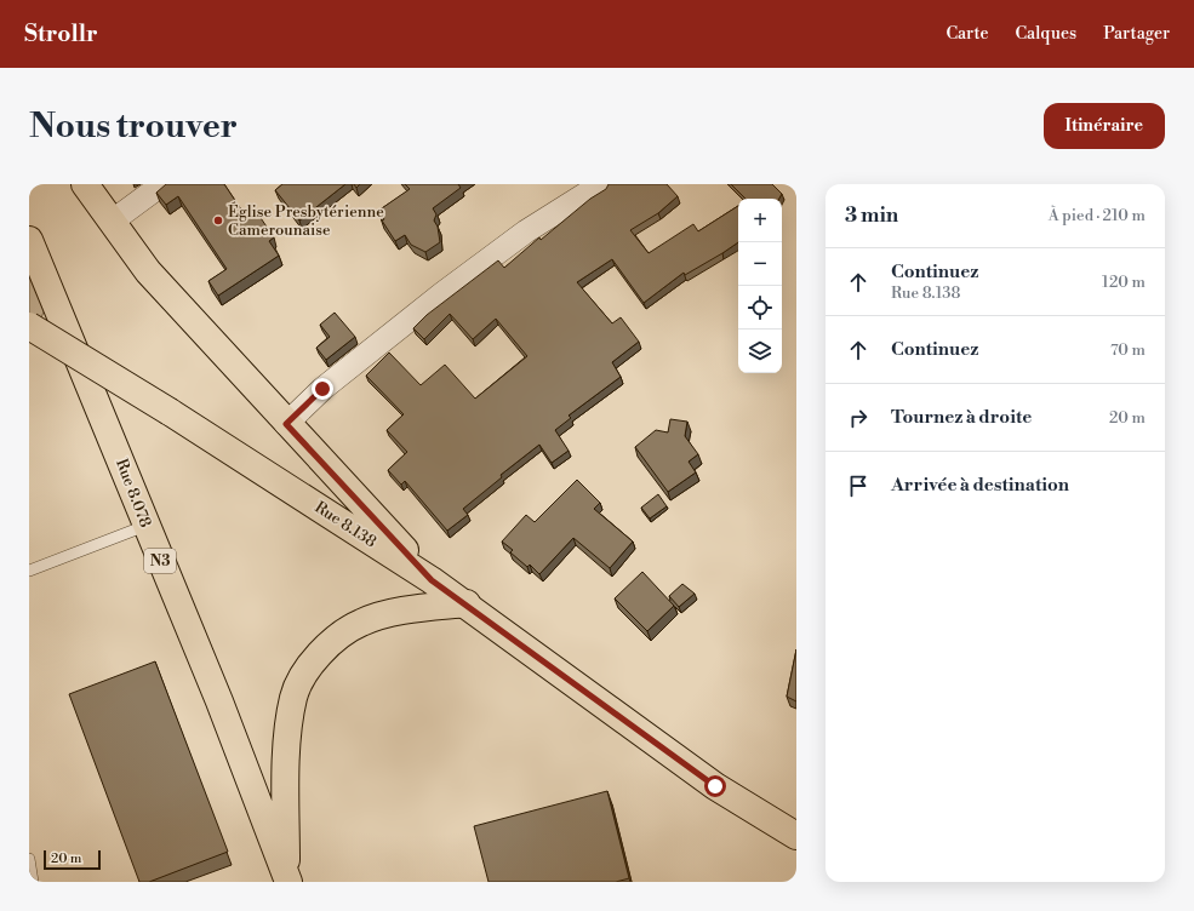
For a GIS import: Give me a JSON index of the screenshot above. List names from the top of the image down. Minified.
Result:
{"streets":{"main road":["Rue 8.078","Rue 8.138","N3"]},"places":["Église Presbytérienne Camerounaise"],"scale_bar":"20 m","page":{"header":"Strollr","nav":["Carte","Calques","Partager"],"buttons":"Itinéraire","title":"Nous trouver","heading":["3 min","À pied · 210 m"],"map_buttons":["+","−"],"list":[["Continuez","Rue 8.138","120 m"],["Continuez","70 m"],["Tournez à droite","20 m"],"Arrivée à destination"],"scale":"20 m"}}
